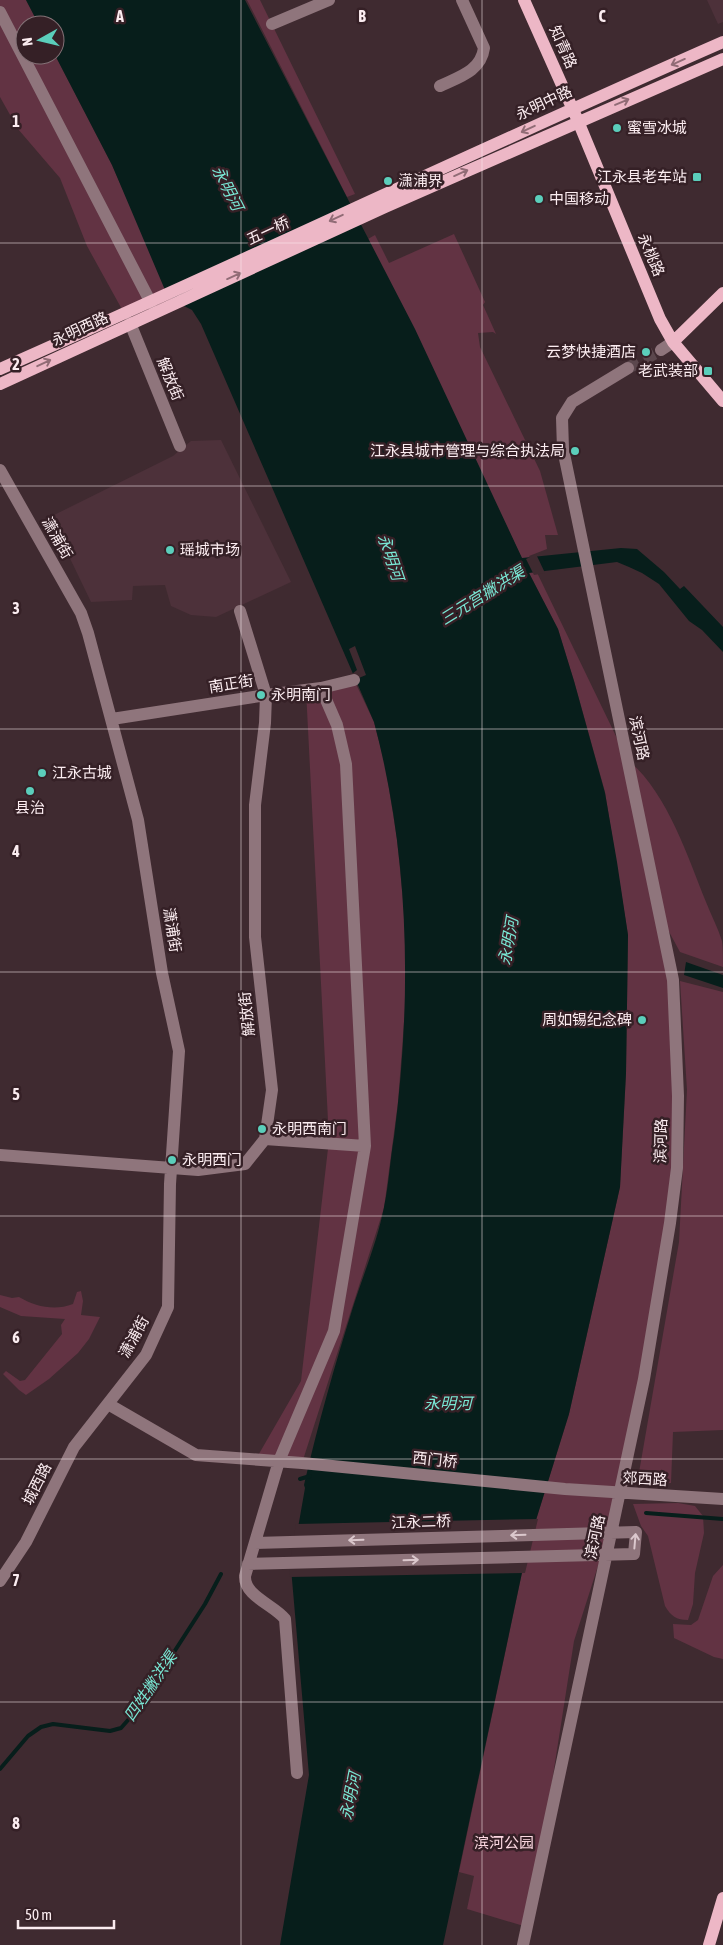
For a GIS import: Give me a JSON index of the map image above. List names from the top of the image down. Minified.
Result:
{"streets":{"main road":["知青路","永明中路","五一桥","永桃路","永明西路"],"street":["解放街","潇浦街","南正街","滨河路","西门桥","郊西路","城西路","江永二桥"]},"crossings":[["知青路","永明中路"],["知青路","永桃路"],["永明中路","五一桥"],["永明中路","永桃路"],["五一桥","永明西路"],["永明西路","解放街"],["解放街","南正街"],["潇浦街","南正街"],["潇浦街","西门桥"],["潇浦街","城西路"],["滨河路","郊西路"],["滨河路","江永二桥"],["西门桥","郊西路"],["西门桥","城西路"]],"water":["永明河","三元宫撇洪渠","四姓撇洪渠"],"parks":["滨河公园"],"places":{"other":["蜜雪冰城","潇浦界","中国移动","云梦快捷酒店","江永县城市管理与综合执法局","瑶城市场","永明南门","江永古城","县治","周如锡纪念碑","永明西南门","永明西门"],"transit":["江永县老车站","老武装部"]},"scale_bar":"50 m","north":"left","grid":{"columns":["A","B","C"],"rows":["1","2","3","4","5","6","7","8"]}}
